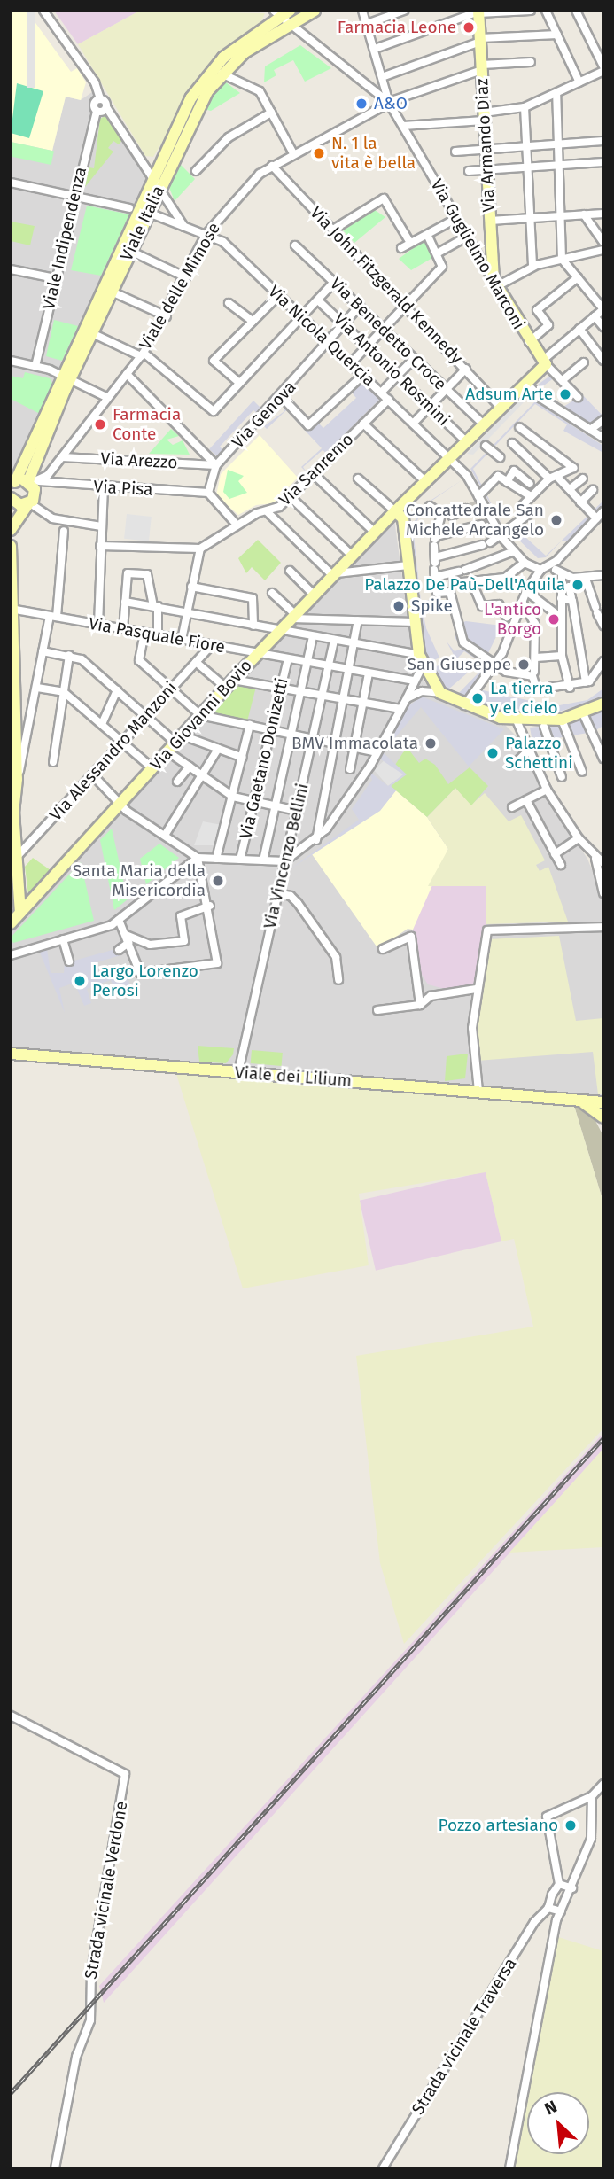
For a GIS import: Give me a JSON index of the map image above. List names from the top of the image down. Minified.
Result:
{"streets":{"main road":["Via Armando Diaz","Viale Italia","Via Guglielmo Marconi","Via Giovanni Bovio","Viale dei Lilium"],"street":["Viale Indipendenza","Via John Fitzgerald Kennedy","Viale delle Mimose","Via Benedetto Croce","Via Nicola Quercia","Via Antonio Rosmini","Via Genova","Via Arezzo","Via Sanremo","Via Pisa","Via Pasquale Fiore","Via Alessandro Manzoni","Via Gaetano Donizetti","Via Vincenzo Bellini","Strada vicinale Verdone","Strada vicinale Traversa"]},"crossings":[["Via Armando Diaz","Via Guglielmo Marconi"],["Via Armando Diaz","Viale delle Mimose"],["Viale Italia","Viale delle Mimose"],["Viale Italia","Via Nicola Quercia"],["Viale Italia","Via Pisa"],["Viale Indipendenza","Via Nicola Quercia"],["Via Guglielmo Marconi","Viale delle Mimose"],["Via Guglielmo Marconi","Via Giovanni Bovio"],["Via John Fitzgerald Kennedy","Viale delle Mimose"],["Via John Fitzgerald Kennedy","Via Giovanni Bovio"],["Viale delle Mimose","Via Nicola Quercia"],["Viale delle Mimose","Via Arezzo"],["Viale delle Mimose","Via Pisa"],["Via Benedetto Croce","Via Genova"],["Via Benedetto Croce","Via Giovanni Bovio"],["Via Nicola Quercia","Via Genova"],["Via Nicola Quercia","Via Sanremo"],["Via Nicola Quercia","Via Giovanni Bovio"],["Via Antonio Rosmini","Via Genova"],["Via Antonio Rosmini","Via Giovanni Bovio"],["Via Genova","Via Arezzo"],["Via Genova","Via Pisa"],["Via Pasquale Fiore","Via Giovanni Bovio"],["Via Pasquale Fiore","Via Alessandro Manzoni"],["Via Pasquale Fiore","Via Gaetano Donizetti"],["Via Pasquale Fiore","Via Vincenzo Bellini"],["Via Vincenzo Bellini","Viale dei Lilium"]],"places":["Farmacia Leone","A&O","N. 1 la vita è bella","Adsum Arte","Farmacia Conte","Concattedrale San Michele Arcangelo","Palazzo De Paù-Dell'Aquila","Spike","L'antico Borgo","San Giuseppe","La tierra y el cielo","BMV Immacolata","Palazzo Schettini","Santa Maria della Misericordia","Largo Lorenzo Perosi","Pozzo artesiano"],"north":"top left"}
